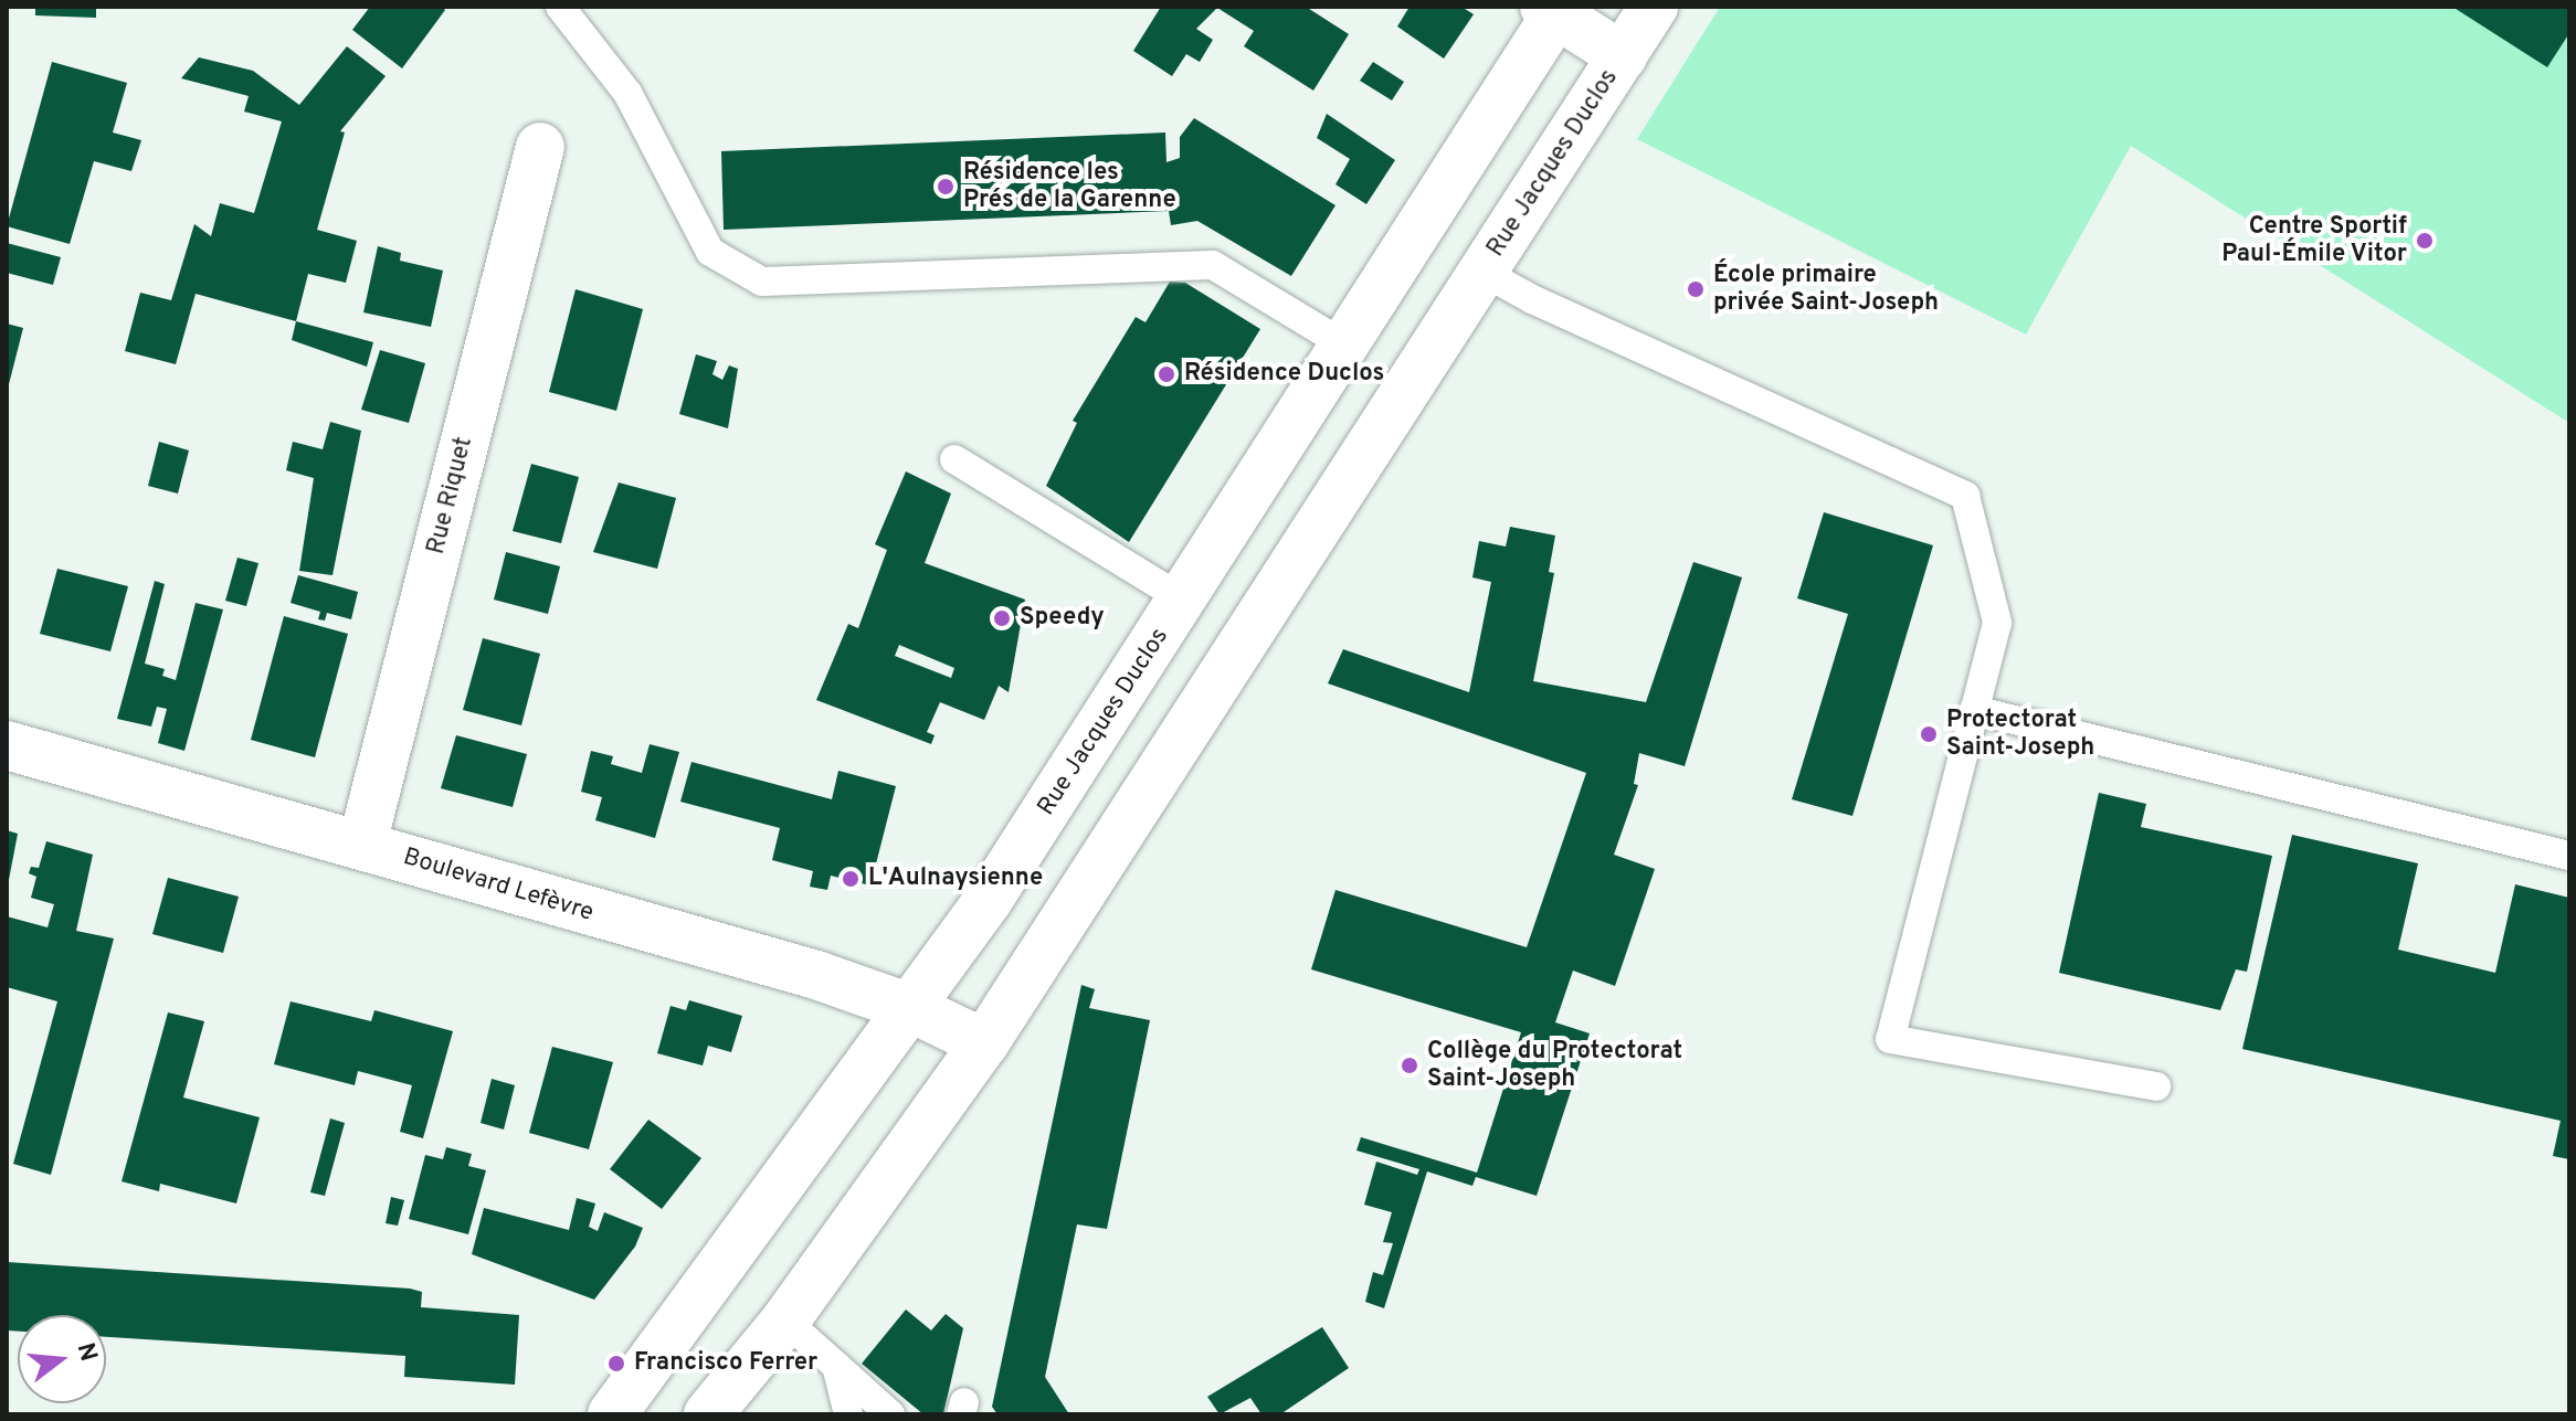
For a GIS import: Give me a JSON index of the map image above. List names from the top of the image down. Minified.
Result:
{"streets":{"main road":["Rue Jacques Duclos","Rue Riquet","Boulevard Lefèvre"]},"crossings":[["Rue Jacques Duclos","Boulevard Lefèvre"],["Rue Riquet","Boulevard Lefèvre"]],"places":["Résidence les Prés de la Garenne","Centre Sportif Paul-Émile Vitor","École primaire privée Saint-Joseph","Résidence Duclos","Speedy","Protectorat Saint-Joseph","L'Aulnaysienne","Collège du Protectorat Saint-Joseph","Francisco Ferrer"],"north":"right"}
